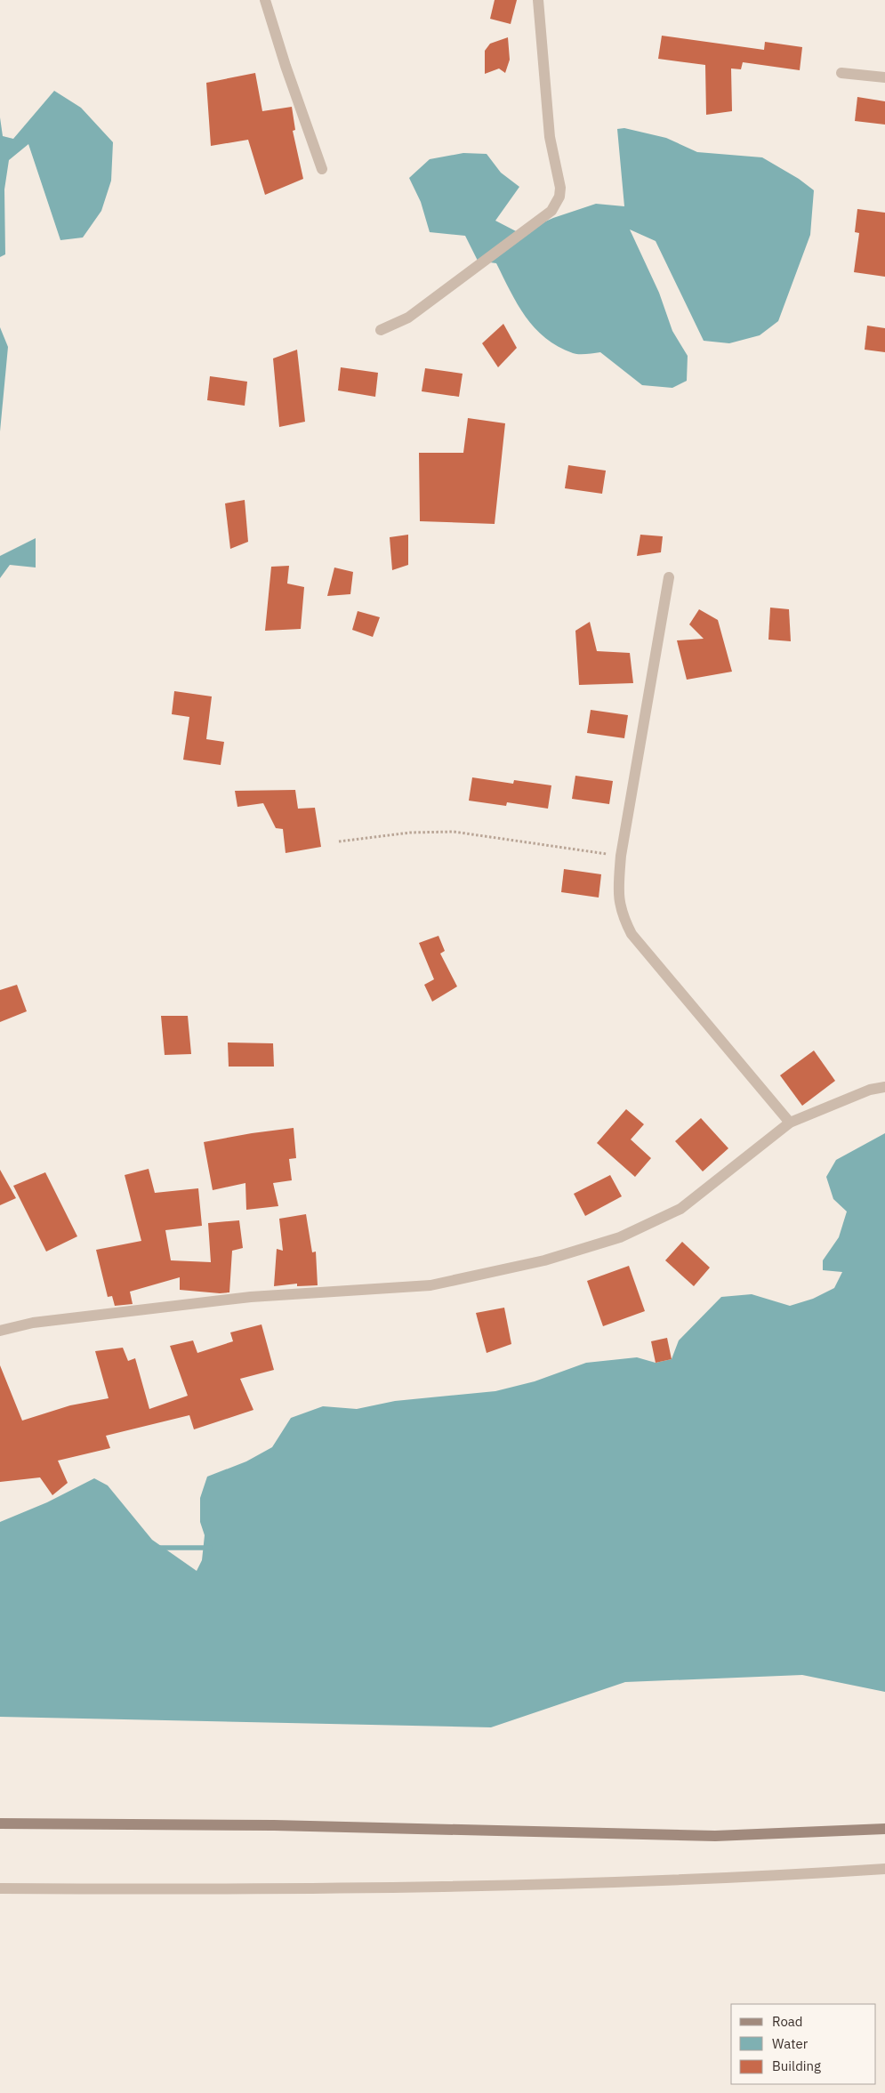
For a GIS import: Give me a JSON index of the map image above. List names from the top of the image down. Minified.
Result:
{"legend":["Road","Water","Building"]}
